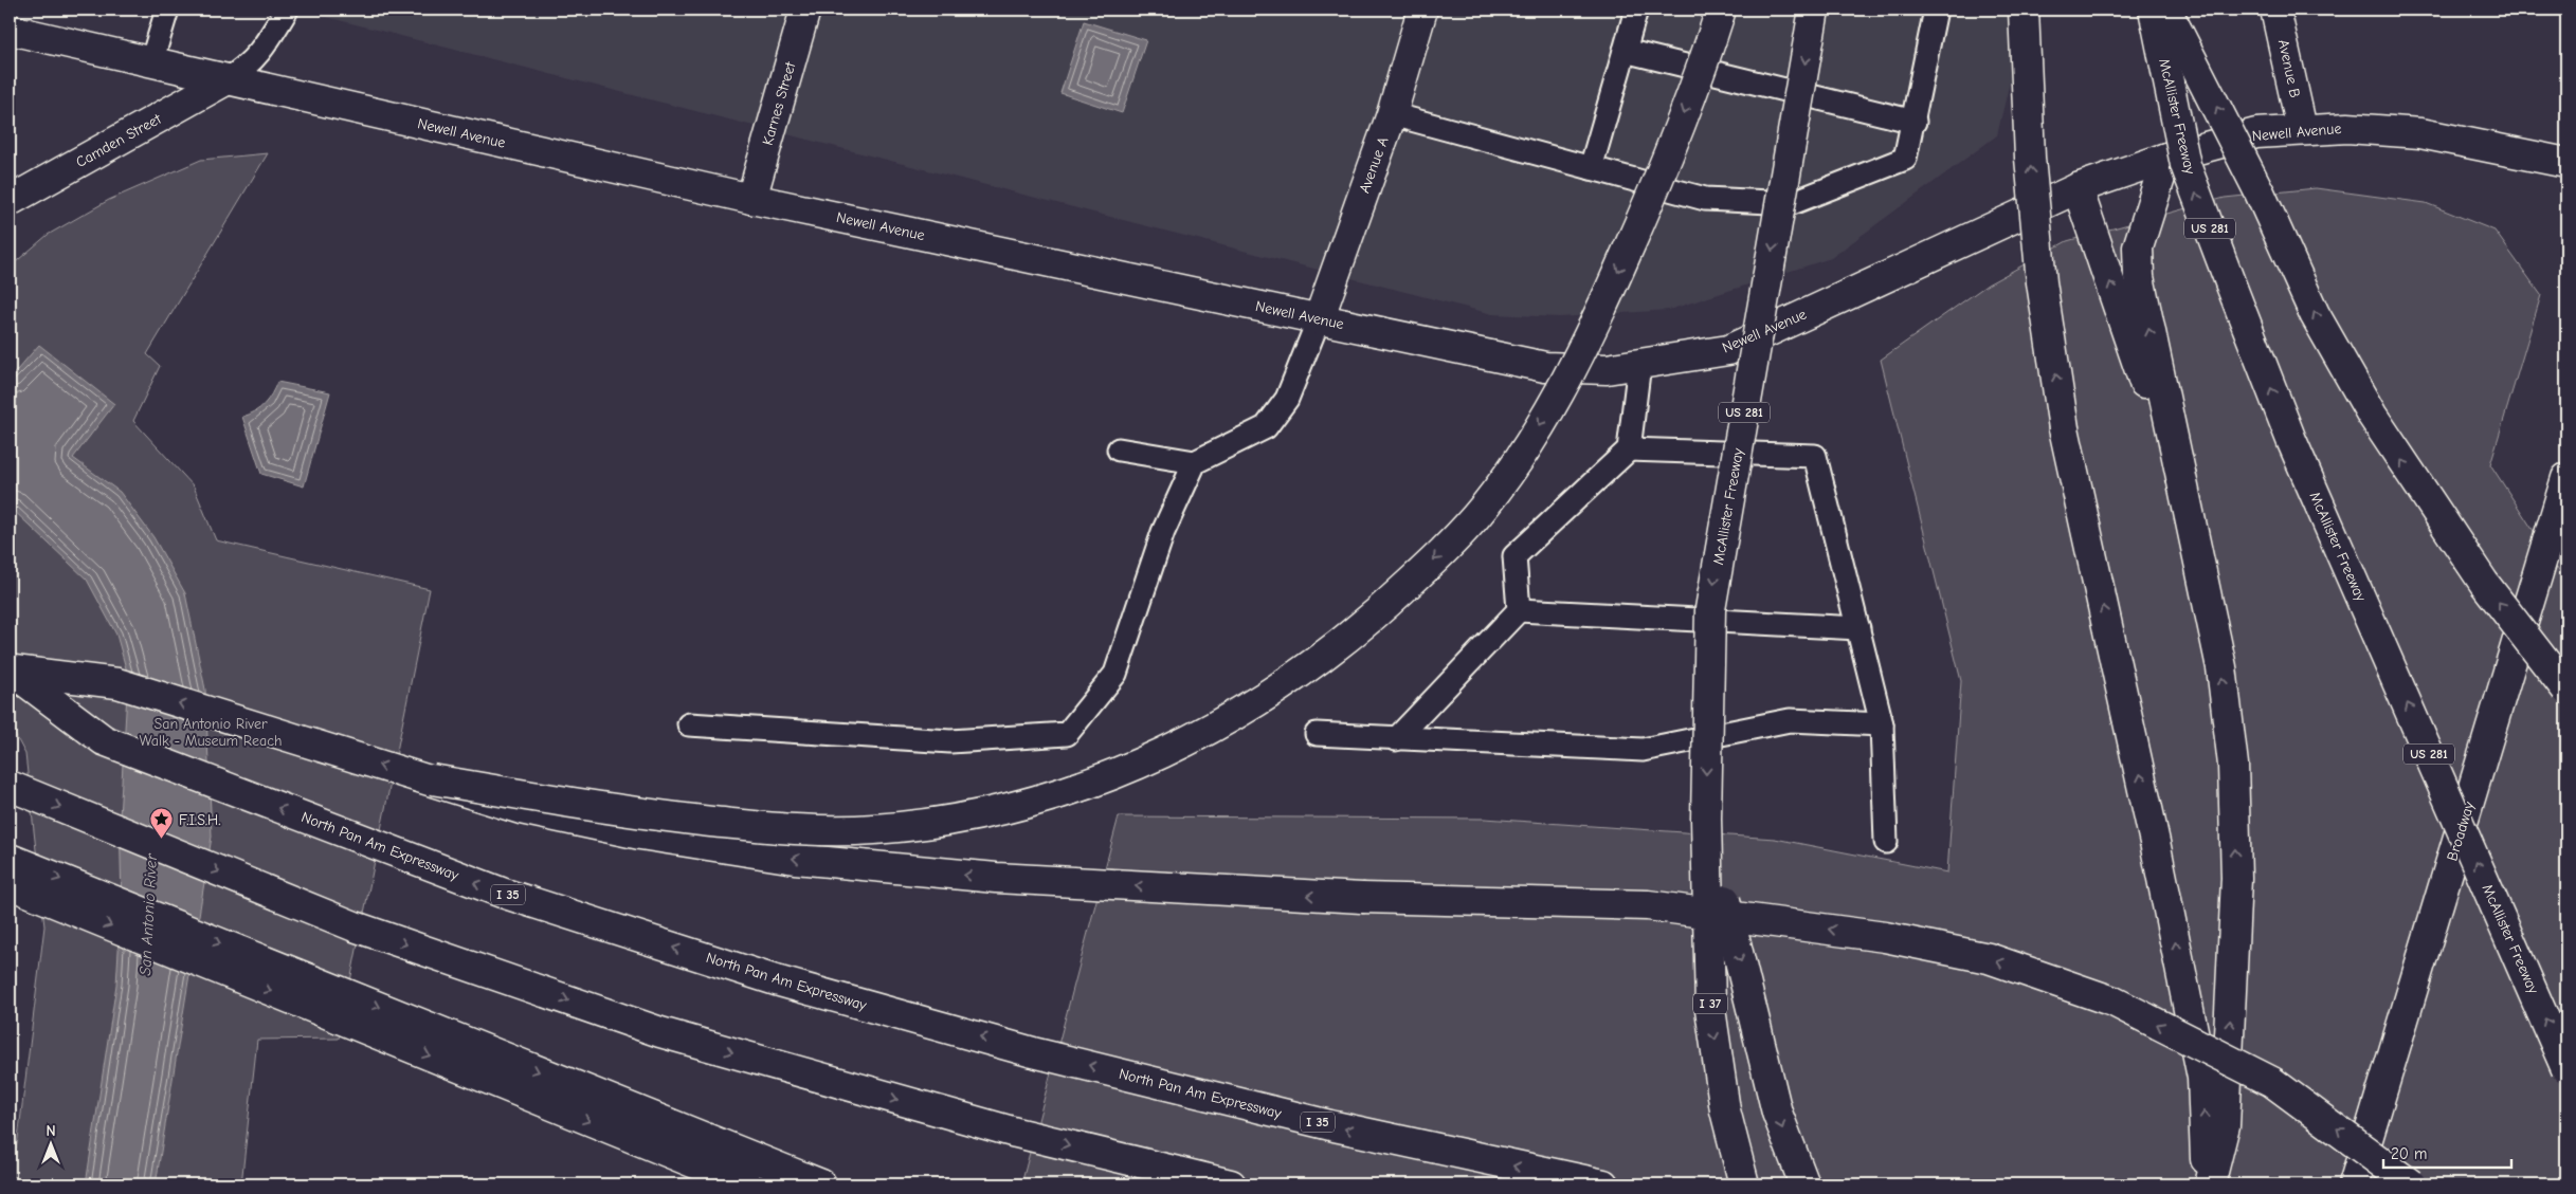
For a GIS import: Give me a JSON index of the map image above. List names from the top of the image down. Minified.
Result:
{"streets":{"main road":["Avenue B","Karnes Street","McAllister Freeway","Newell Avenue","Camden Street","Avenue A","US 281","Broadway","North Pan Am Expressway","I 35","I 37"]},"crossings":[["Avenue B","Newell Avenue"],["Karnes Street","Newell Avenue"],["McAllister Freeway","I 37"],["Newell Avenue","Camden Street"],["Newell Avenue","Avenue A"]],"water":["San Antonio River"],"parks":["San Antonio River Walk - Museum Reach"],"places":{"place":["F.I.S.H."]},"scale_bar":"20 m","north":"top"}
